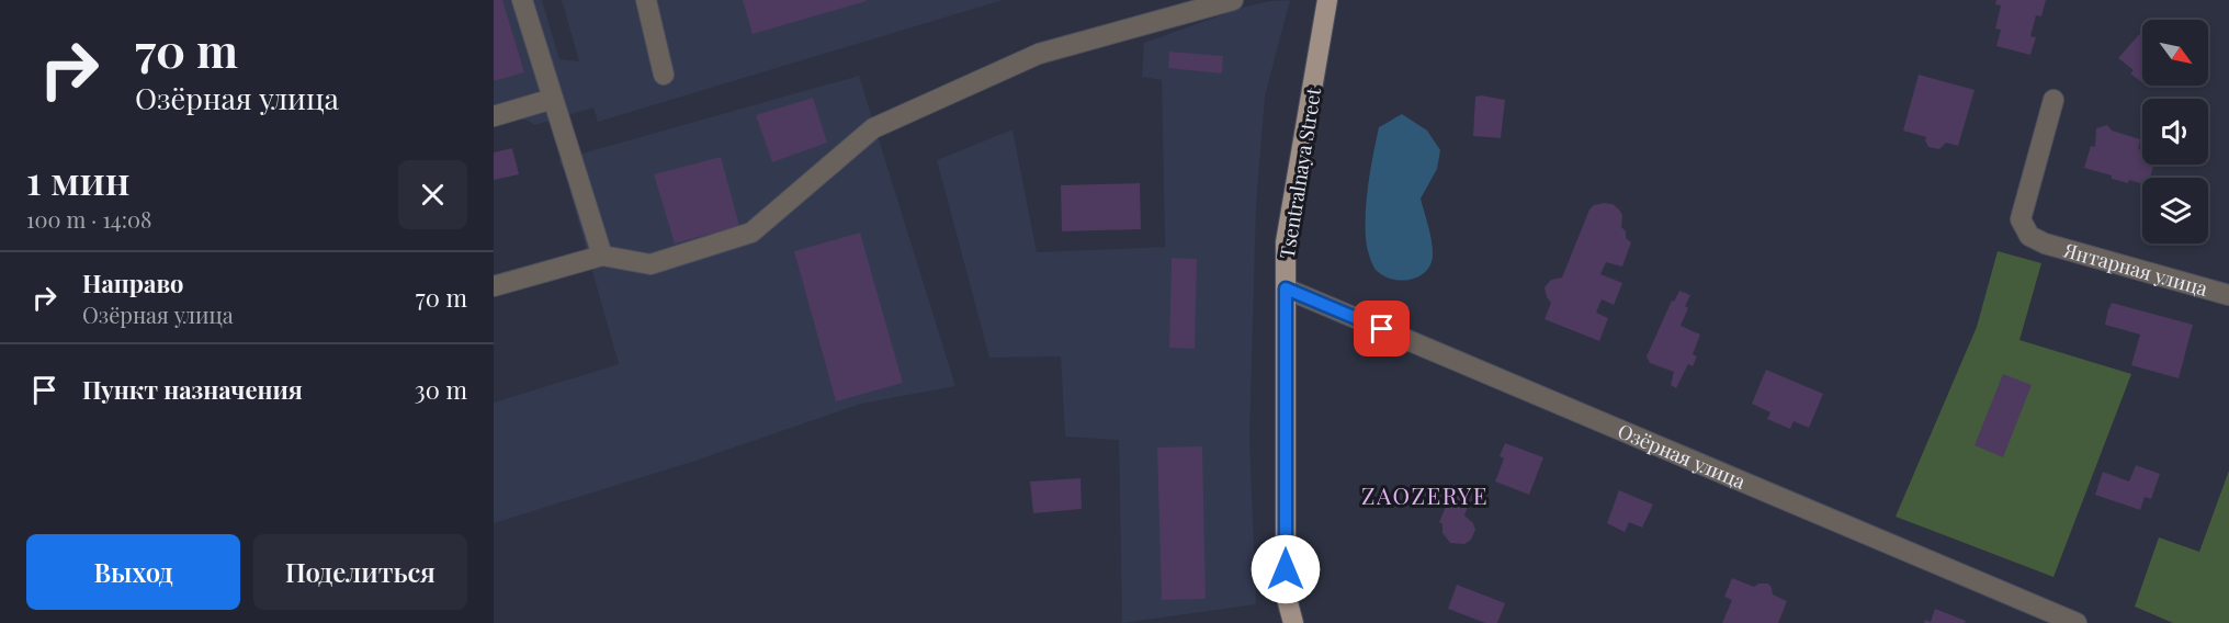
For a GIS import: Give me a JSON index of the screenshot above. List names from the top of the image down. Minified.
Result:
{"streets":{"main road":["Tsentralnaya Street"],"street":["Янтарная улица","Озёрная улица"]},"crossings":[["Tsentralnaya Street","Озёрная улица"]],"districts":["ZAOZERYE"],"north":"bottom right","page":{"turn":["70 m","Озёрная улица"],"heading":["1 мин","100 m · 14:08"],"list":[{"name":"Направо","note":"Озёрная улица","value":"70 m"},{"name":"Пункт назначения","value":"30 m"}],"buttons":["Выход","Поделиться"]}}
